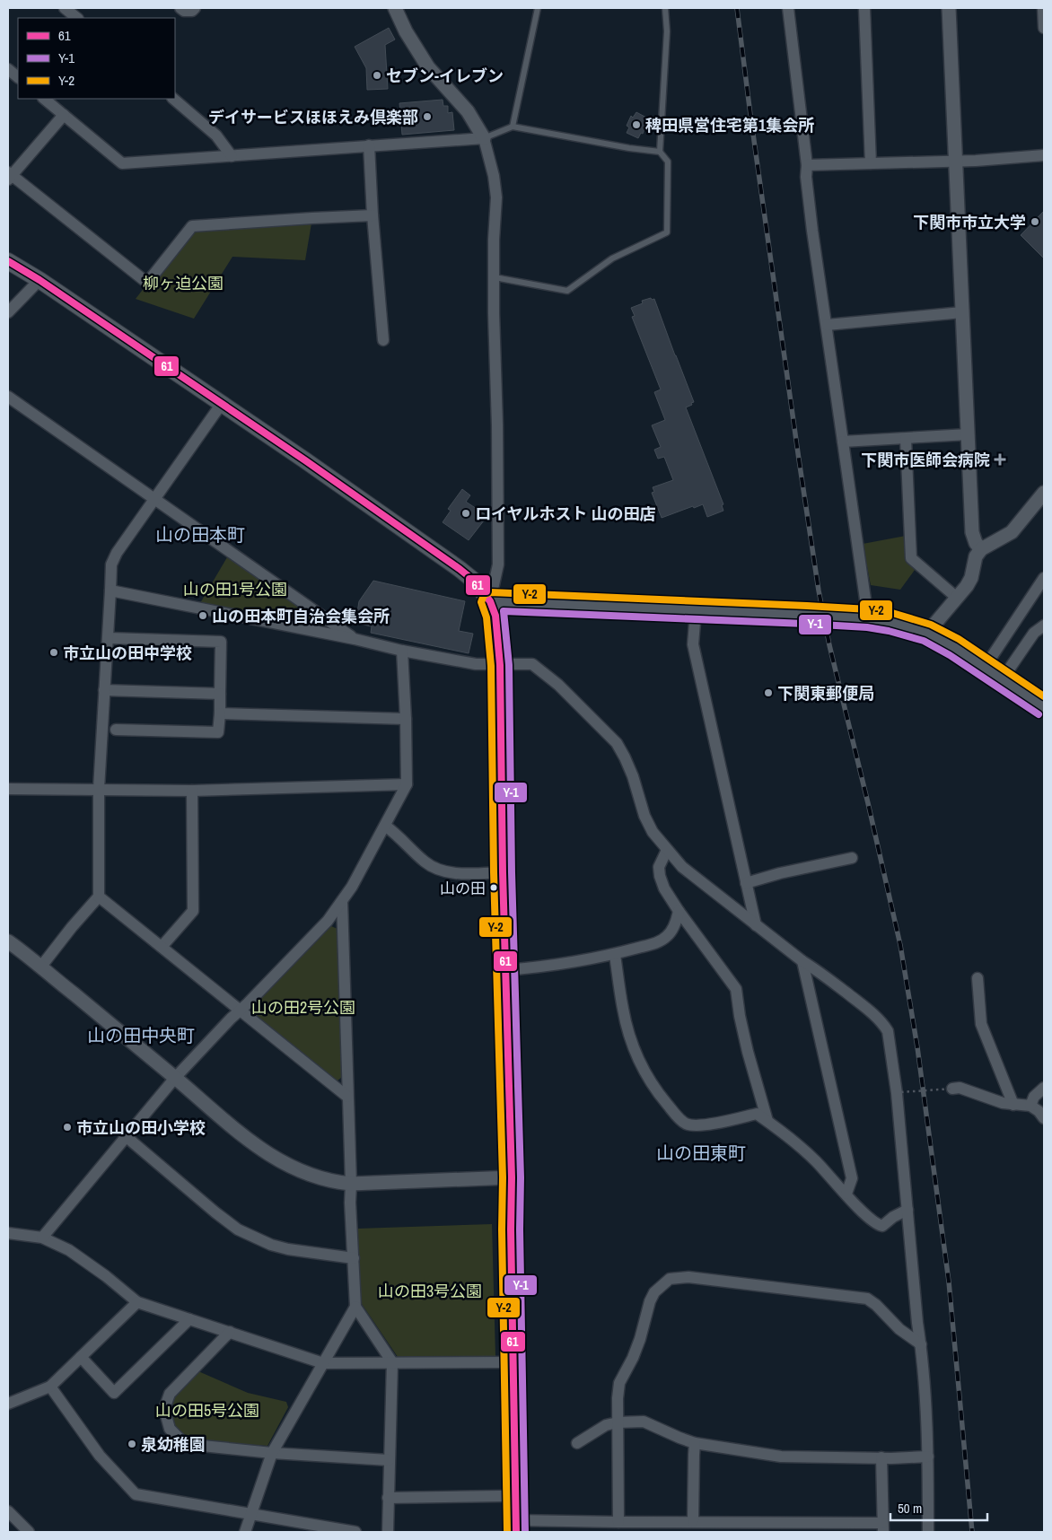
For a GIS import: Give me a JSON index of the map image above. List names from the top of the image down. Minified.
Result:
{"districts":["山の田本町","山の田中央町","山の田東町"],"parks":["柳ヶ迫公園","山の田1号公園","山の田2号公園","山の田3号公園","山の田5号公園"],"places":{"other":["セブン-イレブン","デイサービスほほえみ倶楽部","稗田県営住宅第1集会所","下関市市立大学","ロイヤルホスト 山の田店","山の田本町自治会集会所","市立山の田中学校","下関東郵便局","山の田","市立山の田小学校","泉幼稚園"],"health":["下関市医師会病院"]},"lines":["transit line 61","transit line Y-2","transit line Y-1"],"legend":["61","Y-1","Y-2"],"scale_bar":"50 m"}
